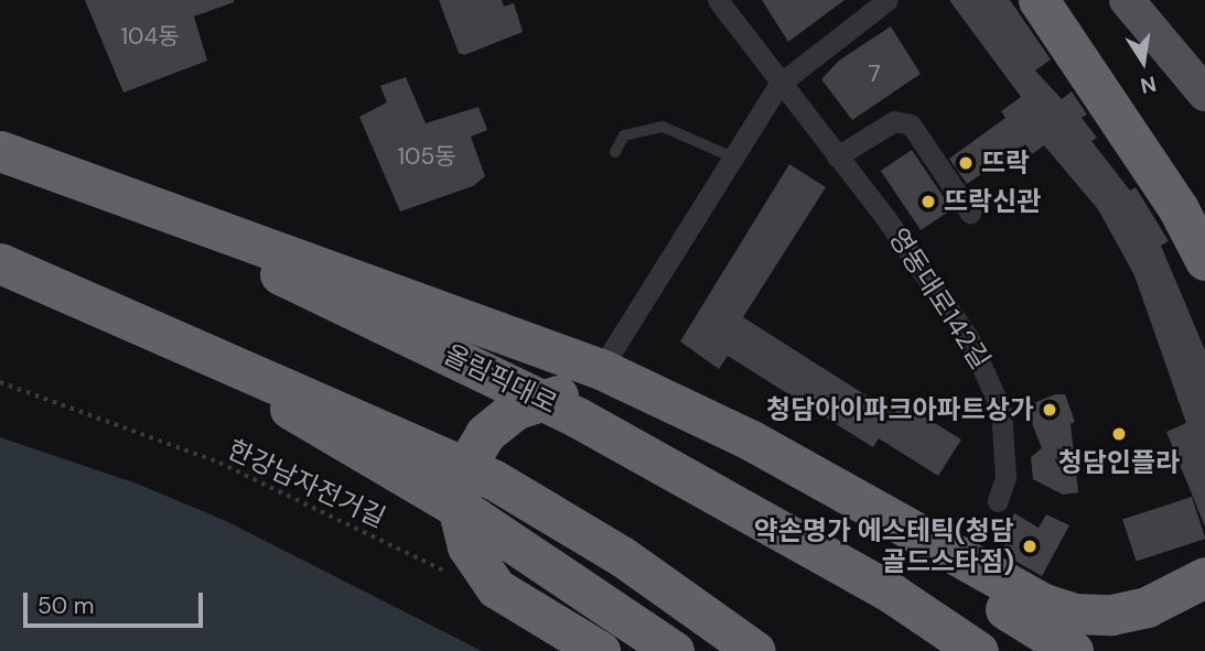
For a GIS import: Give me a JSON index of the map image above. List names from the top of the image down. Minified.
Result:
{"streets":{"highway":["올림픽대로"],"street":["영동대로142길"],"path":["한강남자전거길"]},"places":["뜨락","뜨락신관","청담아이파크아파트상가","청담인플라","약손명가 에스테틱(청담 골드스타점)"],"house_numbers":["104동","7","105동"],"scale_bar":"50 m","north":"bottom"}
